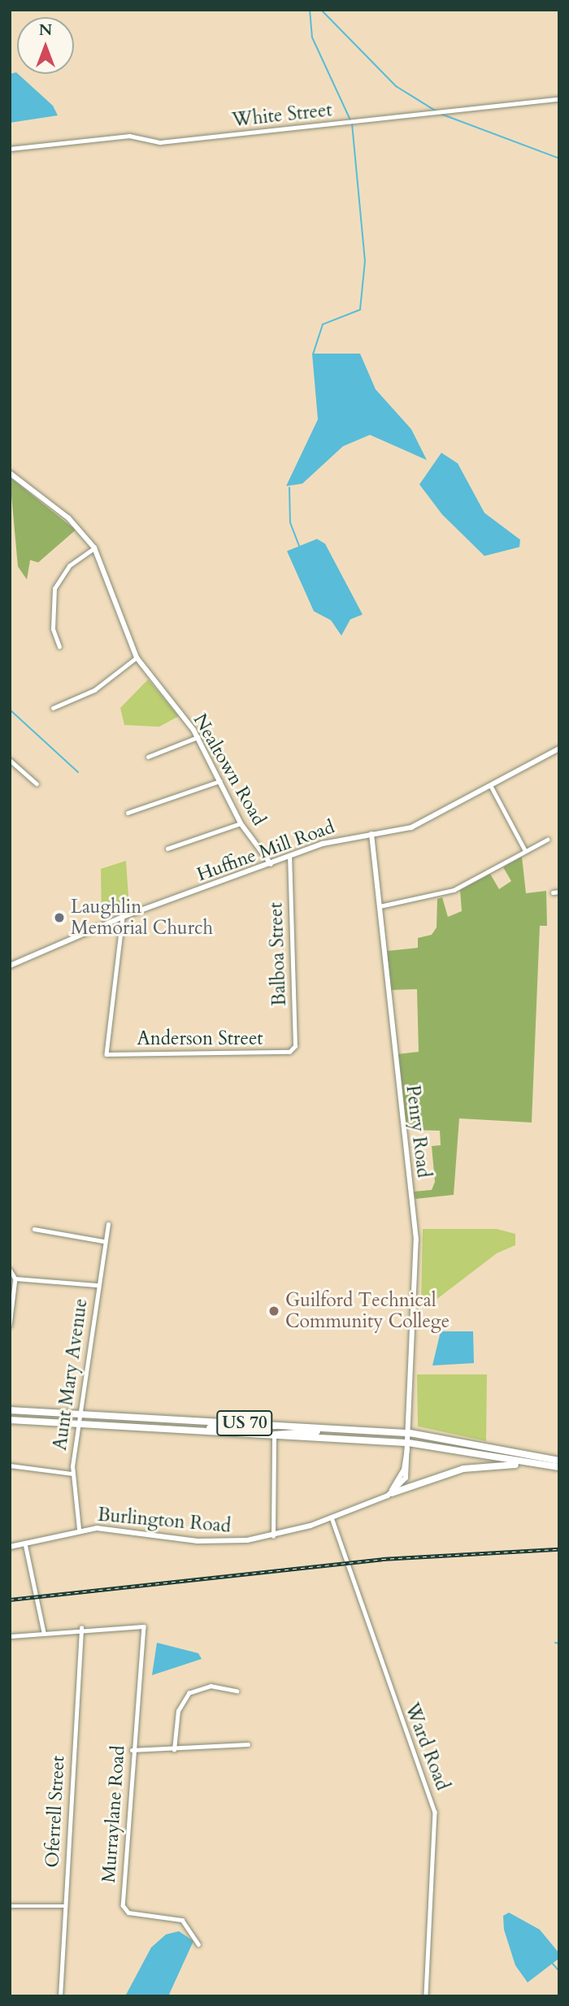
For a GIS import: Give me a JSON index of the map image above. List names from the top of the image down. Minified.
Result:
{"streets":{"highway":["US 70"],"main road":["Nealtown Road","Huffine Mill Road","Penry Road","Burlington Road"],"street":["White Street","Balboa Street","Anderson Street","Aunt Mary Avenue","Ward Road","Oferrell Street","Murraylane Road"]},"crossings":[["Nealtown Road","Huffine Mill Road"],["Huffine Mill Road","Balboa Street"],["Huffine Mill Road","Anderson Street"],["Huffine Mill Road","Penry Road"],["Balboa Street","Anderson Street"],["Penry Road","US 70"],["Penry Road","Burlington Road"],["Aunt Mary Avenue","US 70"],["Aunt Mary Avenue","Burlington Road"],["US 70","Burlington Road"],["Burlington Road","Ward Road"],["Oferrell Street","Murraylane Road"]],"places":["Laughlin Memorial Church","Guilford Technical Community College"],"north":"top"}
